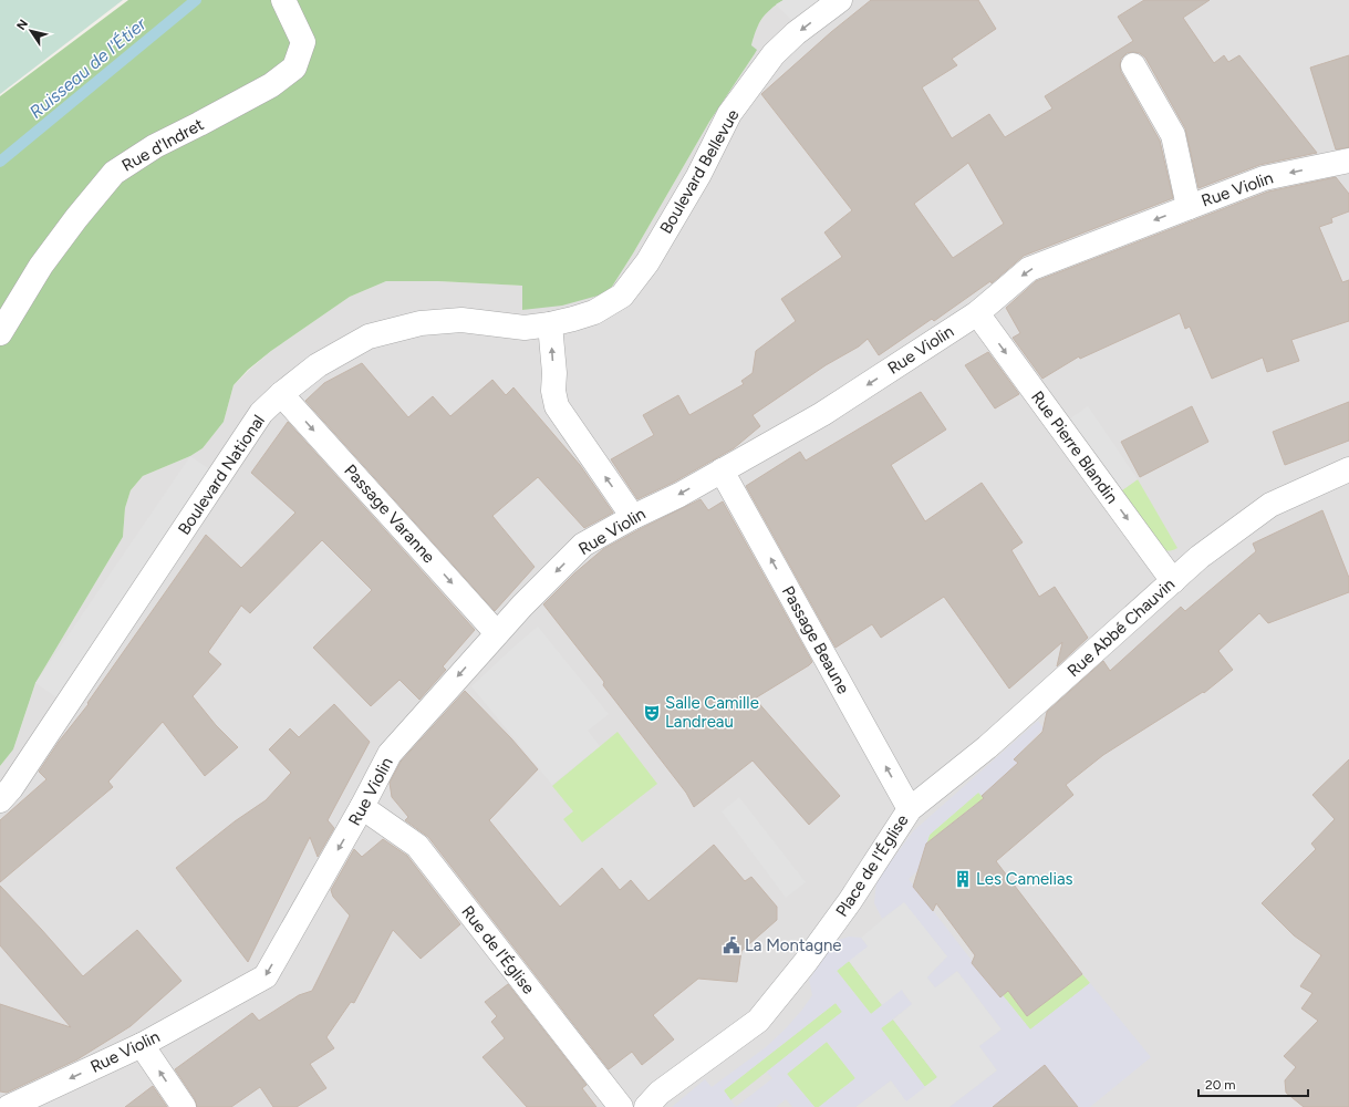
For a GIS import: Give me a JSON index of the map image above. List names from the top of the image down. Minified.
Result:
{"streets":{"street":["Rue d'Indret","Boulevard Bellevue","Rue Violin","Rue Pierre Blandin","Boulevard National","Passage Varanne","Rue Abbé Chauvin","Passage Beaune","Place de l'Église","Rue de l'Église"]},"crossings":[["Boulevard Bellevue","Boulevard National"],["Rue Violin","Rue Pierre Blandin"],["Rue Violin","Passage Varanne"],["Rue Violin","Passage Beaune"],["Rue Violin","Rue de l'Église"],["Rue Pierre Blandin","Rue Abbé Chauvin"],["Boulevard National","Passage Varanne"],["Rue Abbé Chauvin","Passage Beaune"],["Rue Abbé Chauvin","Place de l'Église"],["Passage Beaune","Place de l'Église"]],"one_way":["Boulevard Bellevue","Rue Violin","Rue Pierre Blandin","Passage Beaune"],"water":["Ruisseau de l'Étier"],"places":{"theatre":["Salle Camille Landreau"],"building":["Les Camelias"],"public building":["La Montagne"]},"scale_bar":"20 m","north":"top left"}
